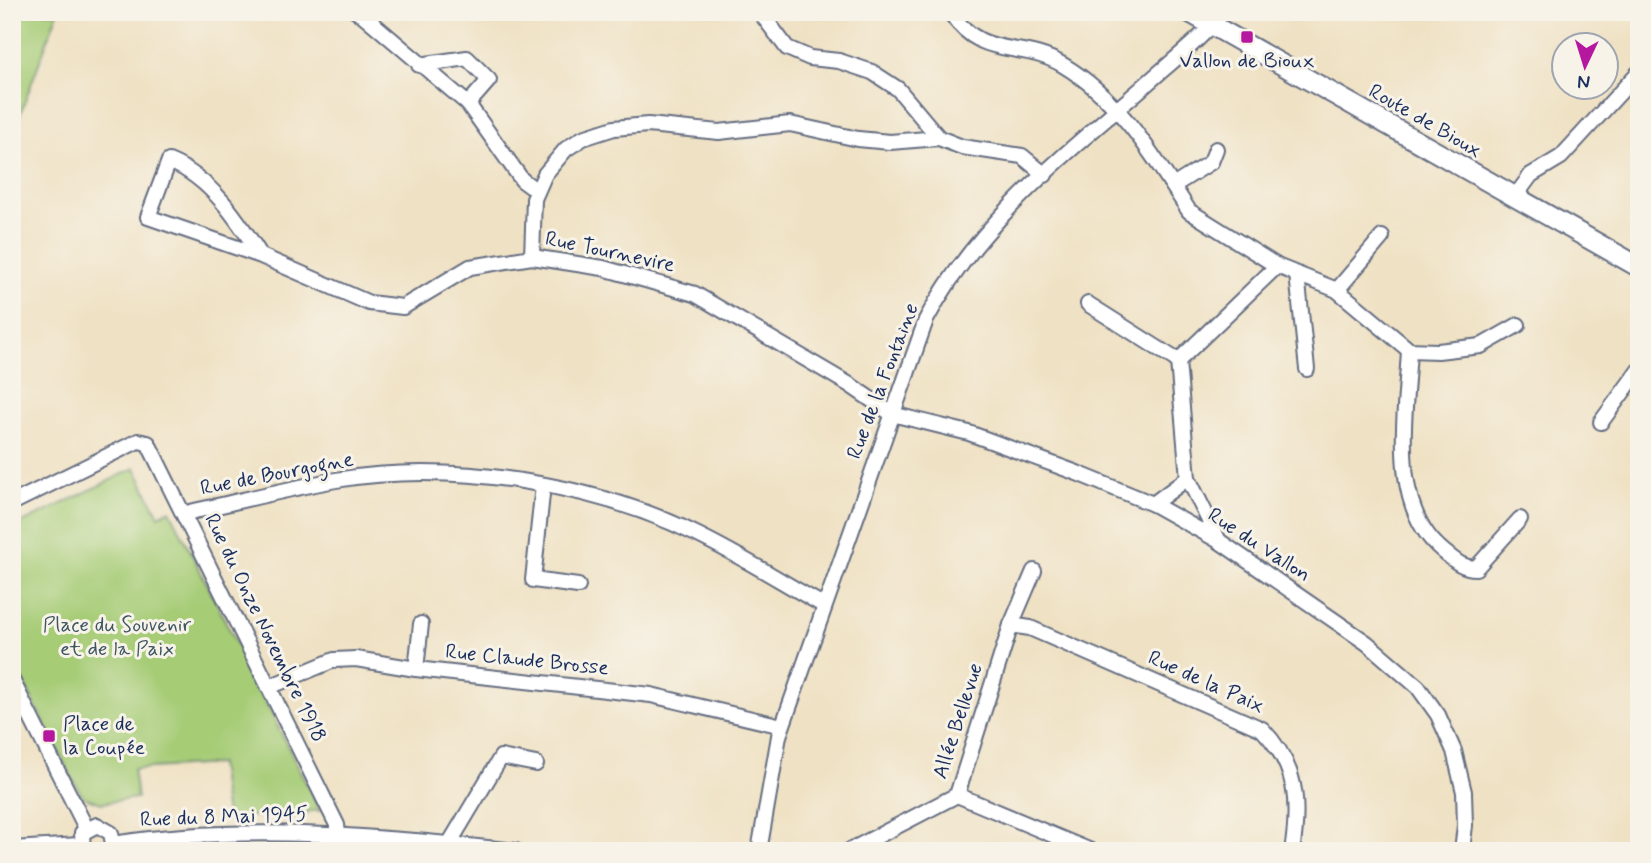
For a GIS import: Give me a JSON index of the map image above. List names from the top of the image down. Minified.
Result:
{"streets":{"main road":["Route de Bioux"],"street":["Rue Tournevire","Rue de la Fontaine","Rue de Bourgogne","Rue du Vallon","Rue du Onze Novembre 1918","Rue Claude Brosse","Rue de la Paix","Allée Bellevue","Rue du 8 Mai 1945"]},"crossings":[["Route de Bioux","Rue de la Fontaine"],["Rue Tournevire","Rue de la Fontaine"],["Rue Tournevire","Rue du Vallon"],["Rue de la Fontaine","Rue de Bourgogne"],["Rue de la Fontaine","Rue du Vallon"],["Rue de la Fontaine","Rue Claude Brosse"],["Rue de Bourgogne","Rue du Onze Novembre 1918"],["Rue du Onze Novembre 1918","Rue Claude Brosse"],["Rue du Onze Novembre 1918","Rue du 8 Mai 1945"],["Rue de la Paix","Allée Bellevue"]],"parks":["Place du Souvenir et de la Paix"],"places":{"transit":["Vallon de Bioux","Place de la Coupée"]},"north":"bottom"}
